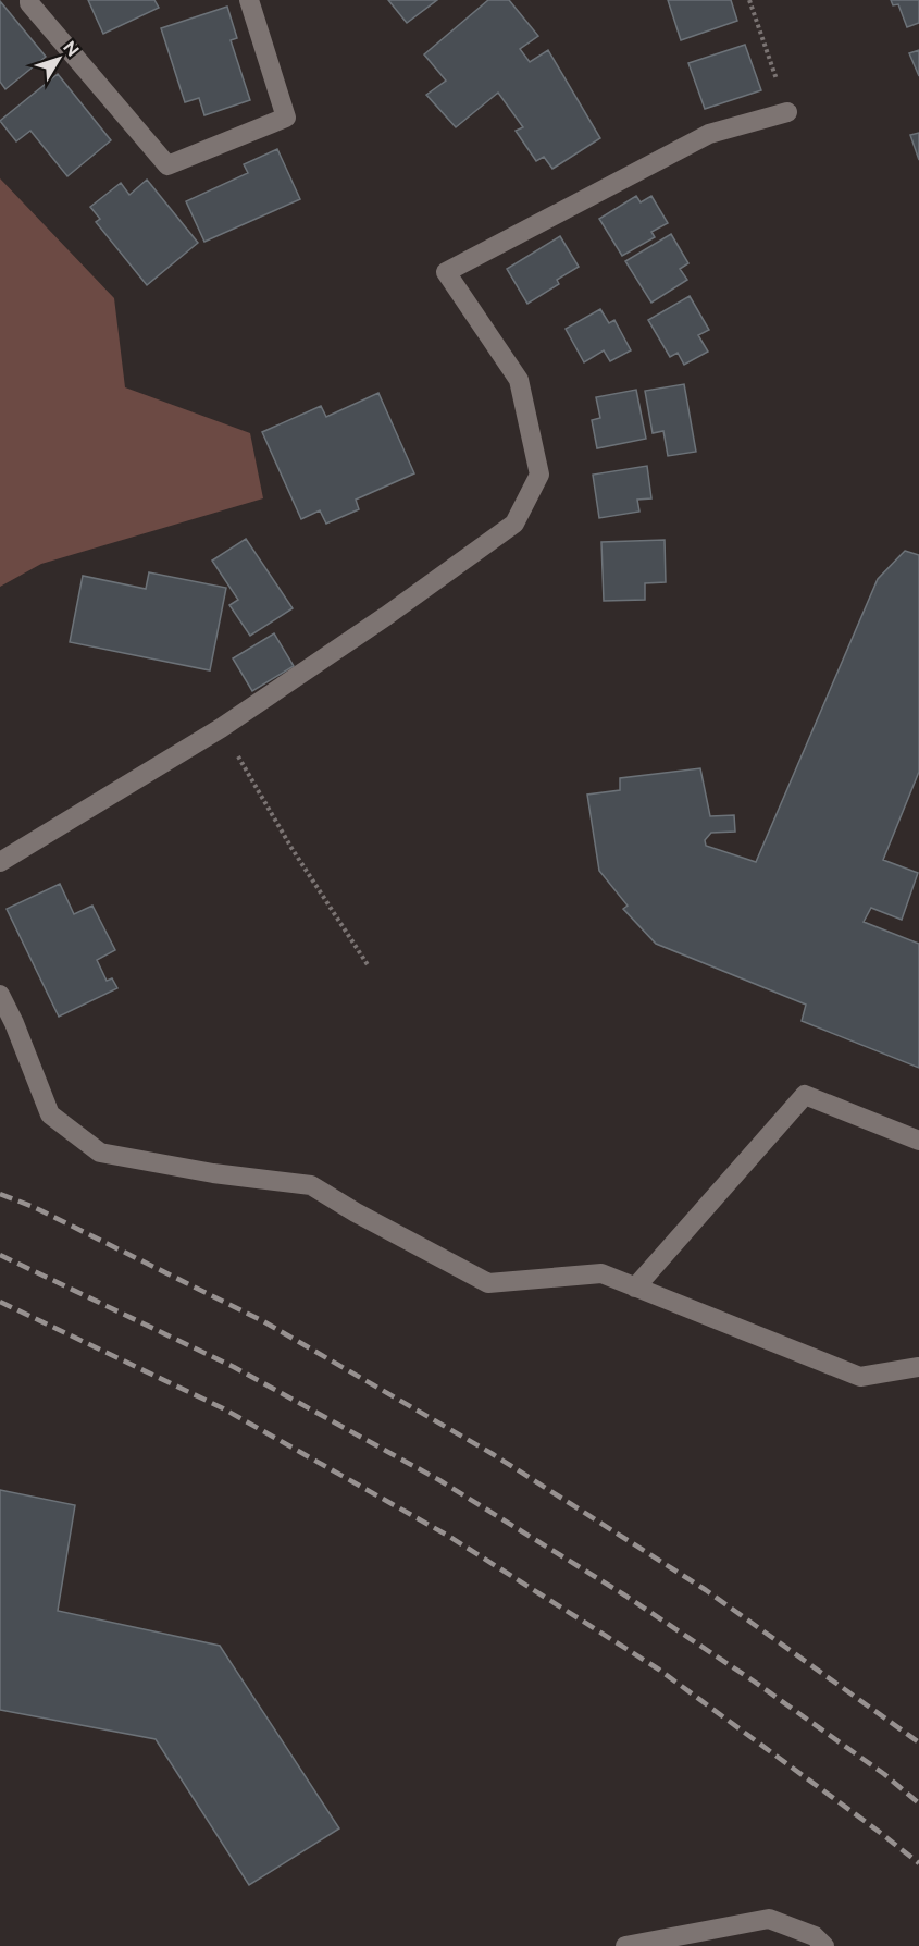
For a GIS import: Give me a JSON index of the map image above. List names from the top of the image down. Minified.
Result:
{"north":"top right"}
